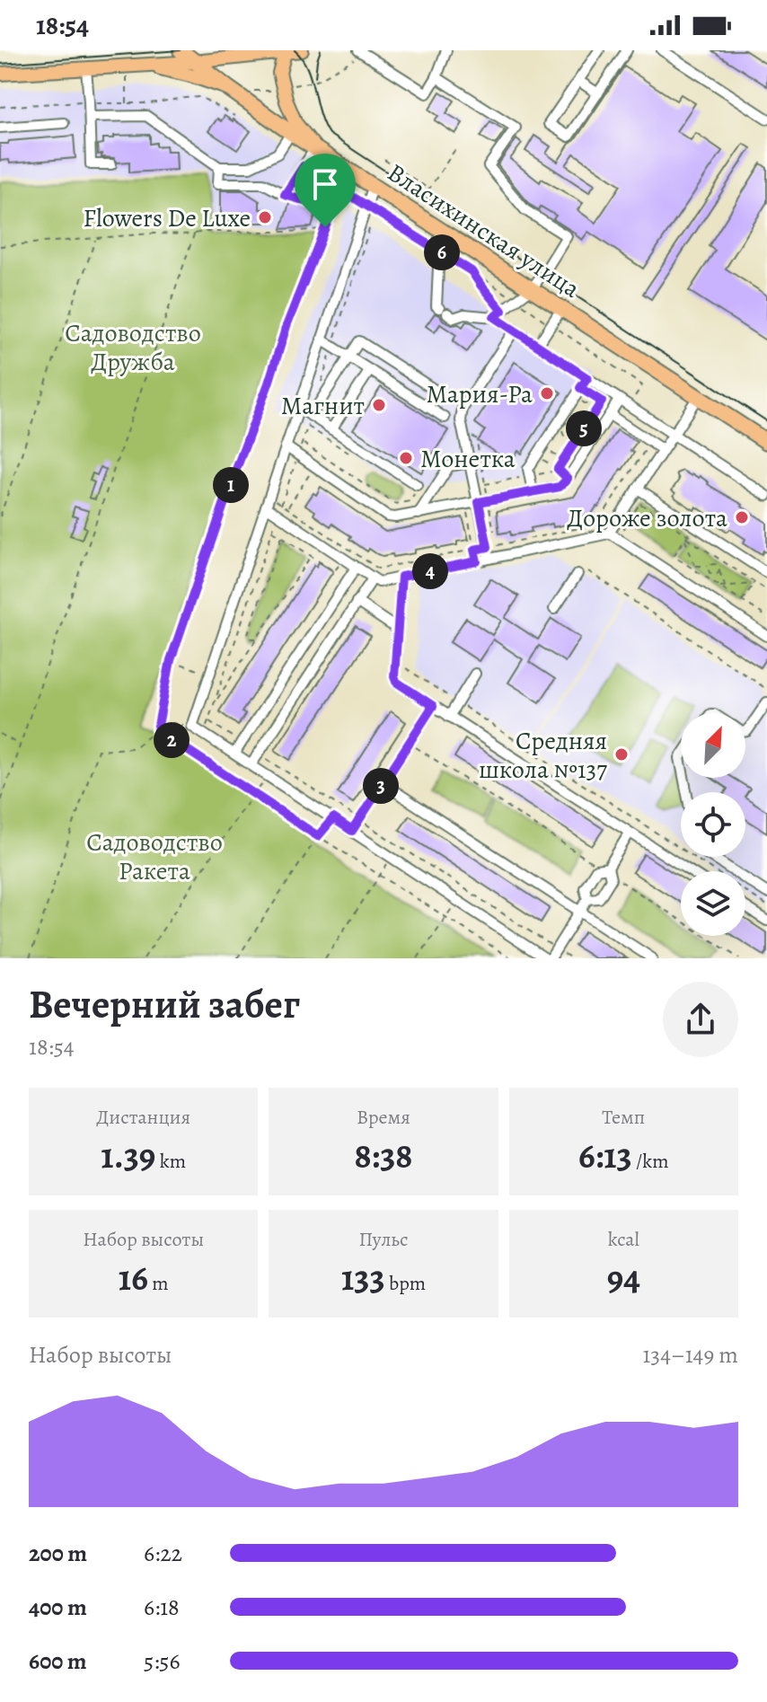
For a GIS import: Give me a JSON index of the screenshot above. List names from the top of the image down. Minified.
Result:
{"streets":{"highway":["Власихинская улица"]},"parks":["Садоводство Дружба","Садоводство Ракета"],"places":["Flowers De Luxe","Мария-Ра","Магнит","Монетка","Дороже золота","Средняя школа №137"],"north":"top right","page":{"status":"18:54","pins":["6","5","1","4","2","3"],"heading":["Вечерний забег","18:54"],"stats":[["Дистанция","1.39 km"],["Время","8:38"],["Темп","6:13 /km"],["Набор высоты","16 m"],["Пульс","133 bpm"],["kcal","94"]],"chart":["Набор высоты","134–149 m"],"list":[{"name":"200 m","note":"6:22"},{"name":"400 m","note":"6:18"},{"name":"600 m","note":"5:56"}]}}
